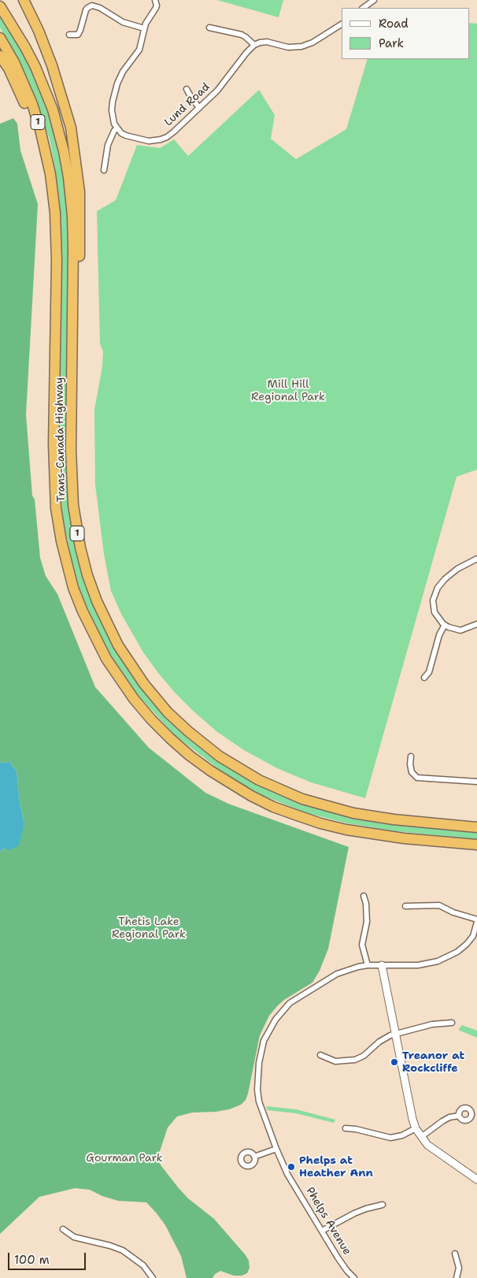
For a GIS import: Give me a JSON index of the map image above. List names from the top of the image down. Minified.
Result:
{"streets":{"highway":["1","Trans-Canada Highway"],"street":["Lund Road","Phelps Avenue"]},"parks":["Mill Hill Regional Park","Thetis Lake Regional Park","Gourman Park"],"places":["Treanor at Rockcliffe","Phelps at Heather Ann"],"legend":["Road","Park"],"scale_bar":"100 m"}
